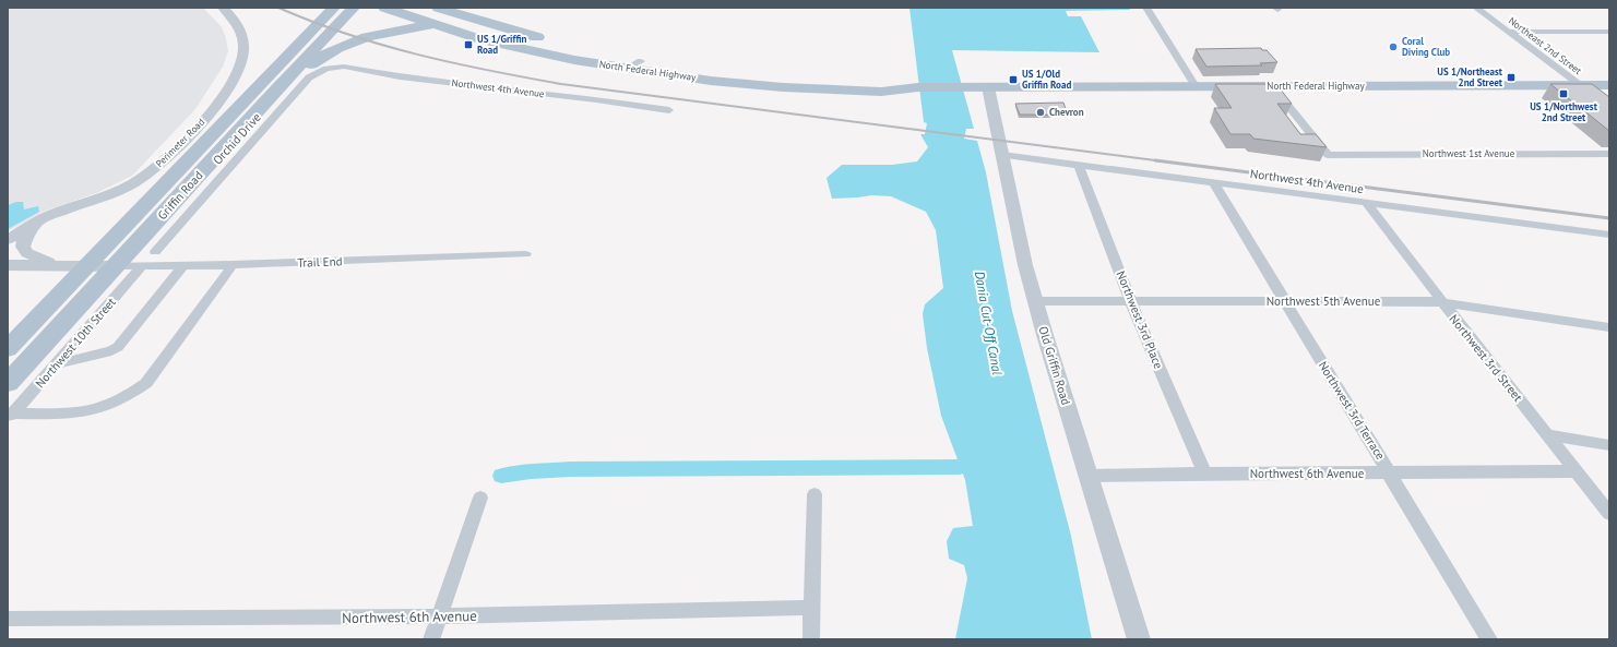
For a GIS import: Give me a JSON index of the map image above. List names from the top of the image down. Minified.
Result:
{"streets":{"main road":["North Federal Highway","Griffin Road"],"street":["Northeast 2nd Street","Northwest 4th Avenue","Orchid Drive","Perimeter Road","Northwest 1st Avenue","Trail End","Northwest 5th Avenue","Northwest 3rd Place","Northwest 10th Street","Northwest 3rd Street","Old Griffin Road","Northwest 3rd Terrace","Northwest 6th Avenue"]},"crossings":[["Northeast 2nd Street","North Federal Highway"],["North Federal Highway","Northwest 1st Avenue"],["North Federal Highway","Old Griffin Road"],["Northwest 4th Avenue","Orchid Drive"],["Northwest 4th Avenue","Northwest 3rd Place"],["Northwest 4th Avenue","Northwest 3rd Street"],["Northwest 4th Avenue","Old Griffin Road"],["Northwest 4th Avenue","Northwest 3rd Terrace"],["Perimeter Road","Griffin Road"],["Perimeter Road","Trail End"],["Griffin Road","Trail End"],["Trail End","Northwest 10th Street"],["Northwest 5th Avenue","Northwest 3rd Place"],["Northwest 5th Avenue","Northwest 3rd Street"],["Northwest 5th Avenue","Old Griffin Road"],["Northwest 5th Avenue","Northwest 3rd Terrace"],["Northwest 3rd Place","Northwest 6th Avenue"],["Northwest 3rd Street","Northwest 6th Avenue"],["Old Griffin Road","Northwest 6th Avenue"],["Northwest 3rd Terrace","Northwest 6th Avenue"]],"water":["Dania Cut-Off Canal"],"places":{"transit":["US 1/Griffin Road","US 1/Northeast 2nd Street","US 1/Old Griffin Road","US 1/Northwest 2nd Street"],"other":["Coral Diving Club","Chevron"]}}
